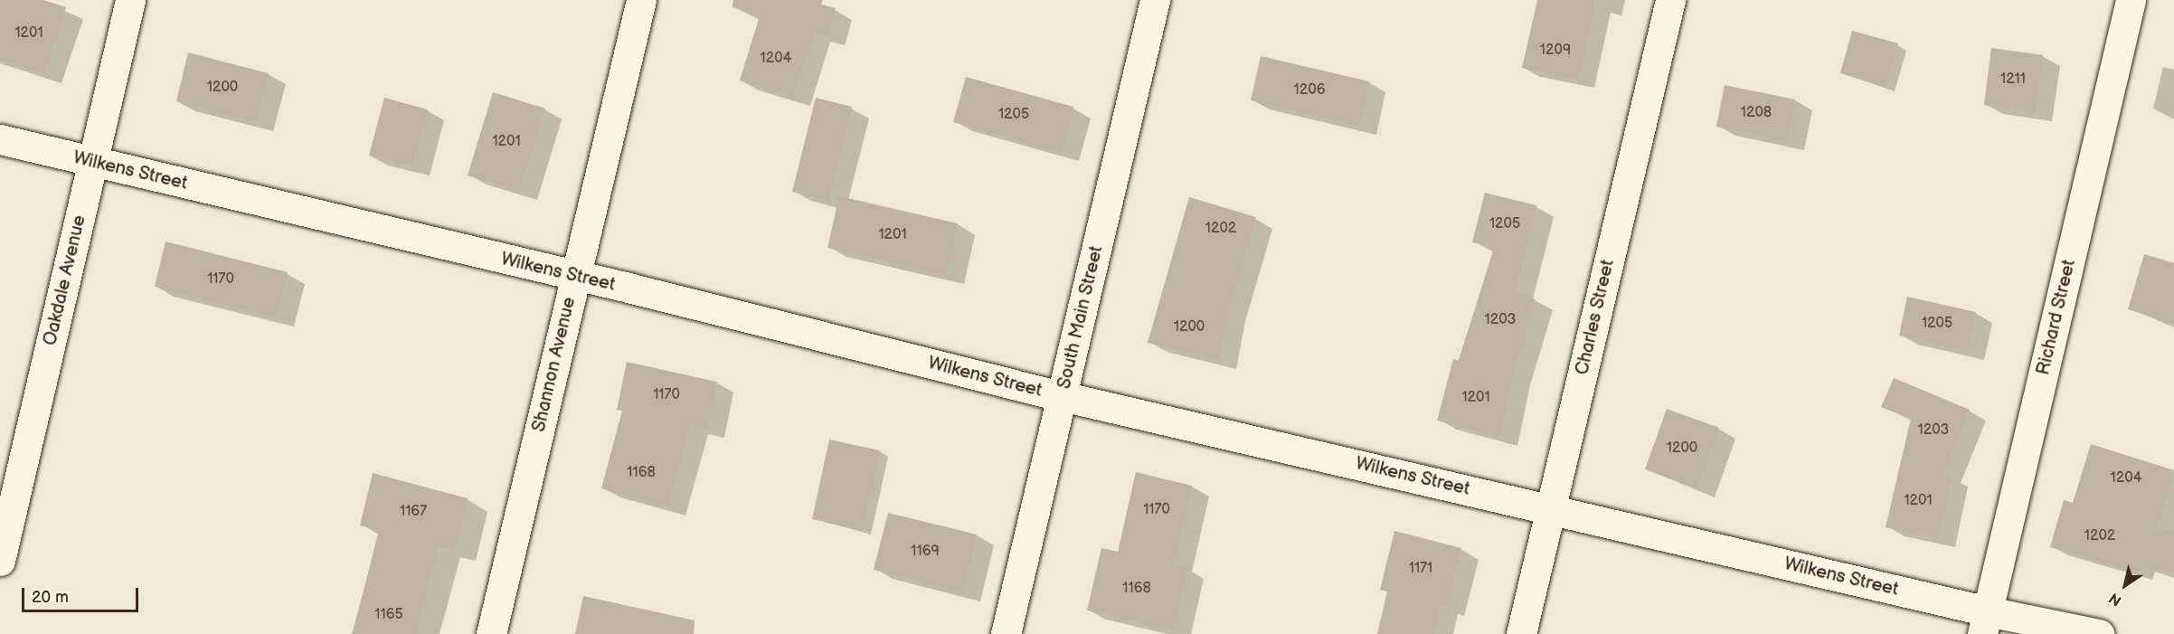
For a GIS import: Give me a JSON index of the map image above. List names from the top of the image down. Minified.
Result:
{"streets":{"street":["Wilkens Street","Oakdale Avenue","South Main Street","Charles Street","Richard Street","Shannon Avenue"]},"crossings":[["Wilkens Street","Oakdale Avenue"],["Wilkens Street","South Main Street"],["Wilkens Street","Charles Street"],["Wilkens Street","Richard Street"],["Wilkens Street","Shannon Avenue"]],"house_numbers":["1201","1209","1204","1211","1200","1206","1208","1205","1201","1205","1202","1201","1170","1203","1205","1200","1170","1201","1203","1200","1168","1204","1201","1170","1167","1202","1169","1171","1168","1165"],"scale_bar":"20 m","north":"bottom left"}
